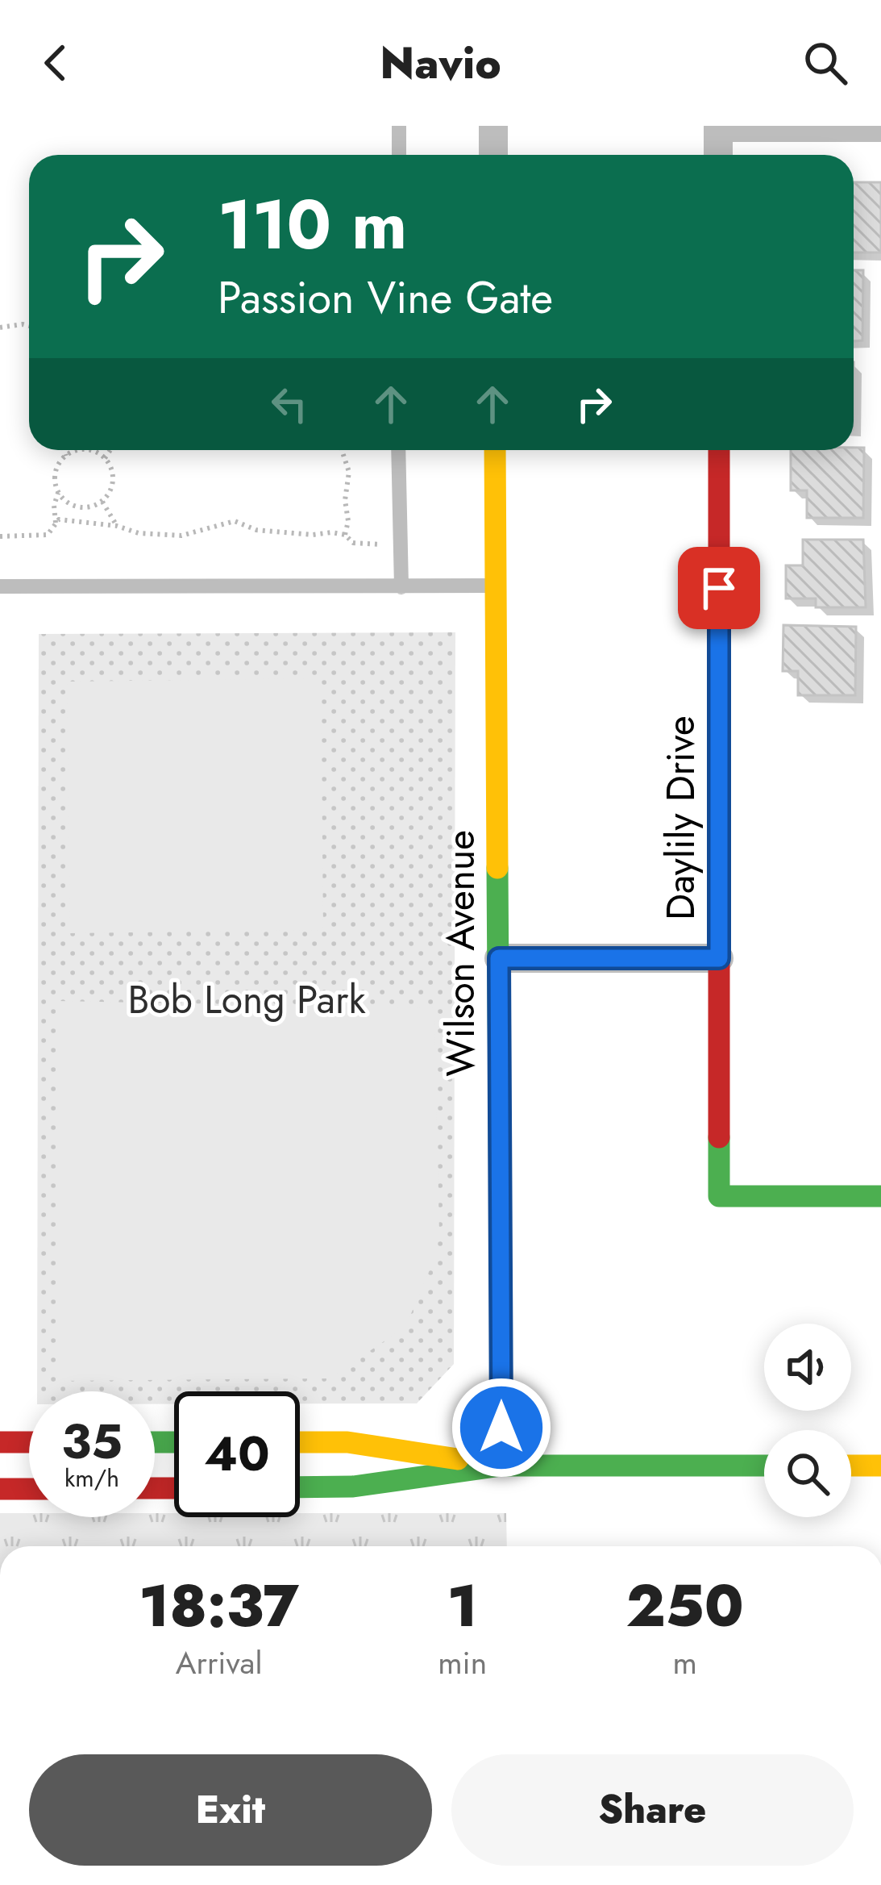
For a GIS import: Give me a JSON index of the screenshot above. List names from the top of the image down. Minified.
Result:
{"streets":{"street":["Daylily Drive","Wilson Avenue"]},"parks":["Bob Long Park"],"page":{"header":"Navio","turn":["110 m","Passion Vine Gate"],"speed":"35 km/h","limit":"40","eta":["18:37","Arrival","1","min","250","m"],"buttons":["Exit","Share"]}}
